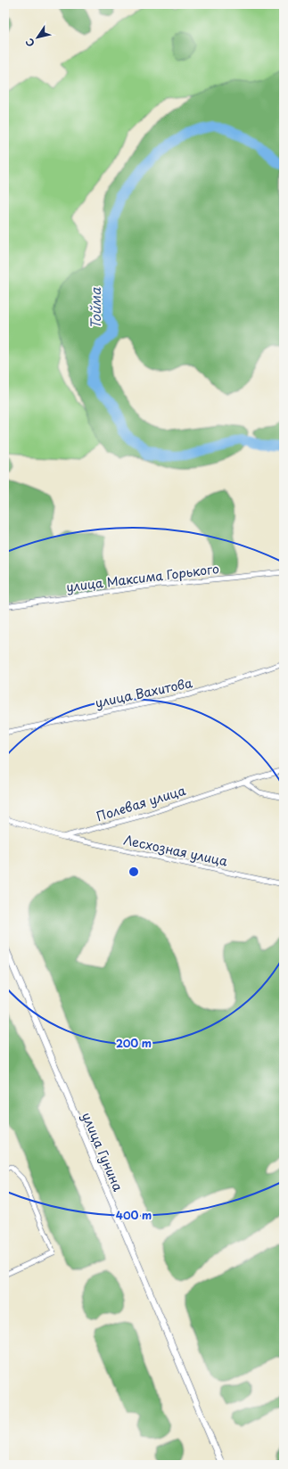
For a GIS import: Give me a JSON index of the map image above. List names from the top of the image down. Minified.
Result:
{"streets":{"main road":["улица Гунина"],"street":["улица Максима Горького","улица Вахитова","Полевая улица","Лесхозная улица"]},"crossings":[["Полевая улица","Лесхозная улица"]],"water":["Тойма"],"north":"bottom left","rings":["200 m","400 m"]}
